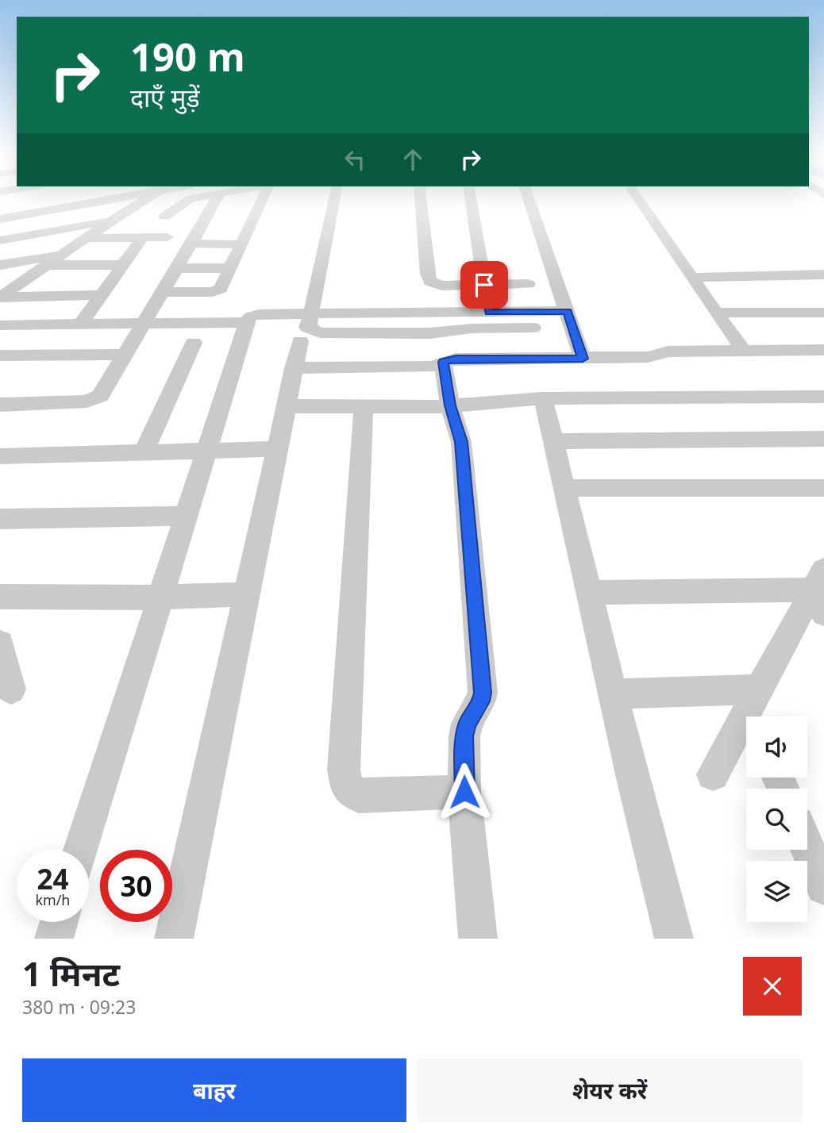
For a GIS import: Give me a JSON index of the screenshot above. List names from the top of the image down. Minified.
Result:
{"page":{"turn":["190 m","दाएँ मुड़ें"],"speed":"24 km/h","limit":"30","heading":["1 मिनट","380 m · 09:23"],"buttons":["बाहर","शेयर करें"]}}
